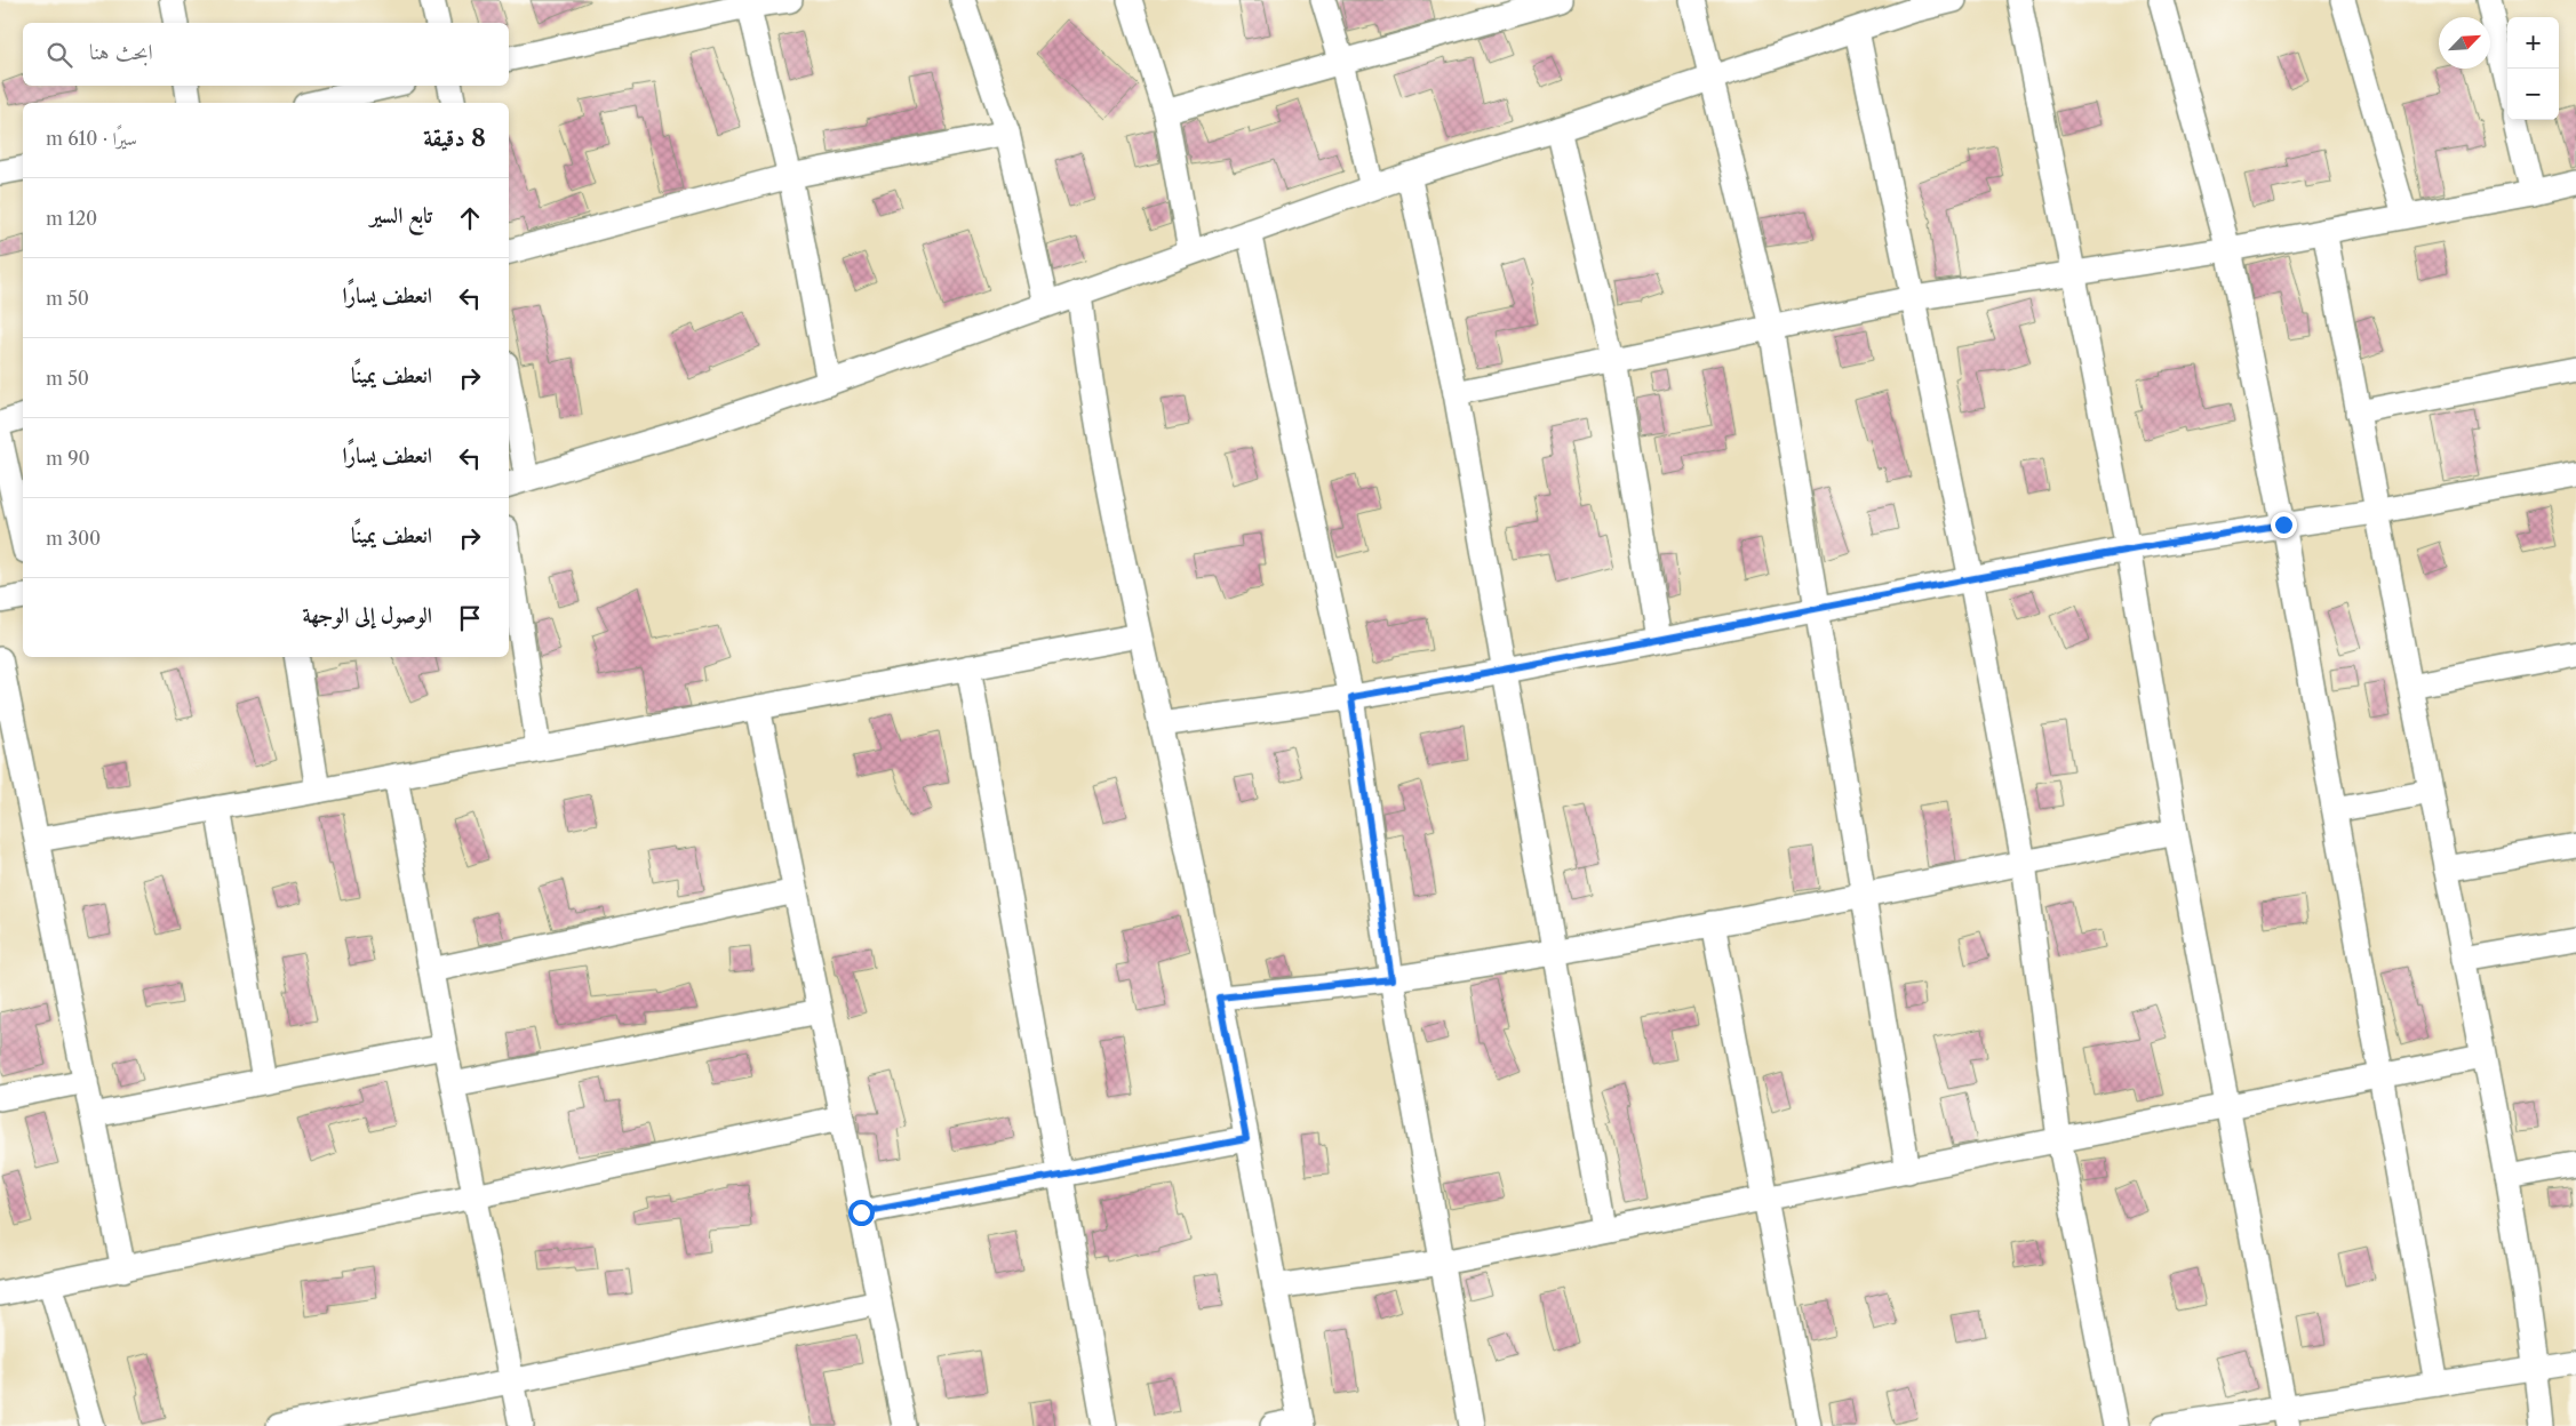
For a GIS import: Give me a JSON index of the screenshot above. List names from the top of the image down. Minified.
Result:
{"north":"top right","page":{"map_buttons":["+","−"],"search":"ابحث هنا","heading":["8 دقيقة","سيرًا · 610 m"],"list":[["تابع السير","120 m"],["انعطف يسارًا","50 m"],["انعطف يمينًا","50 m"],["انعطف يسارًا","90 m"],["انعطف يمينًا","300 m"],"الوصول إلى الوجهة"]}}
